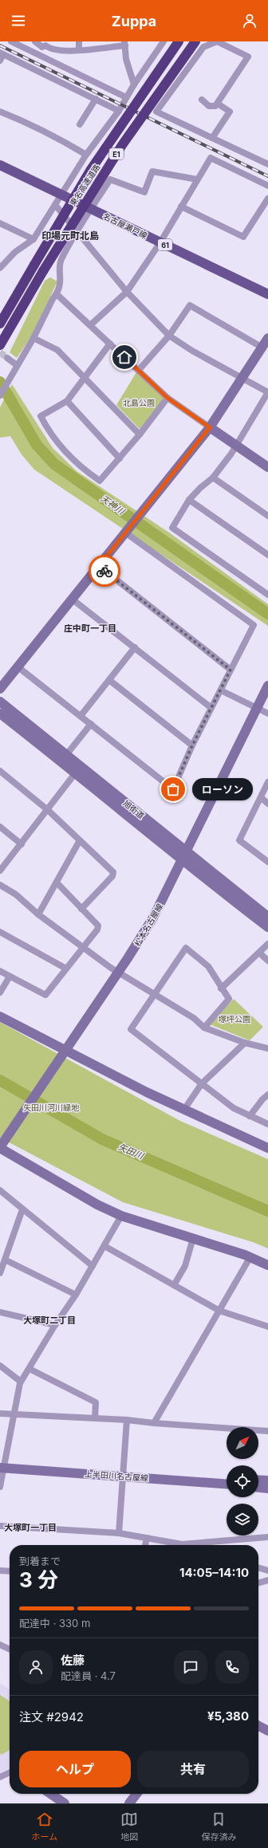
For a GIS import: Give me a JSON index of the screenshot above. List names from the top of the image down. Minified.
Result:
{"streets":{"highway":["E1","東名高速道路"],"main road":["名古屋瀬戸線","61"],"street":["旭街道","松本名古屋線","上半田川名古屋線"]},"crossings":[["旭街道","松本名古屋線"]],"districts":["印場元町北島","庄中町一丁目","大塚町二丁目","大塚町一丁目"],"water":["天神川","矢田川"],"parks":["北島公園","塚坪公園","矢田川河川緑地"],"places":["ローソン"],"north":"top right","page":{"header":"Zuppa","bubble":"ローソン","heading":["3 分","到着まで","14:05–14:10"],"panel":["佐藤","配達員 · 4.7","注文 #2942","¥5,380"],"bar":"配達中 · 330 m","buttons":["ヘルプ","共有"],"tabs":["ホーム","地図","保存済み"]}}
